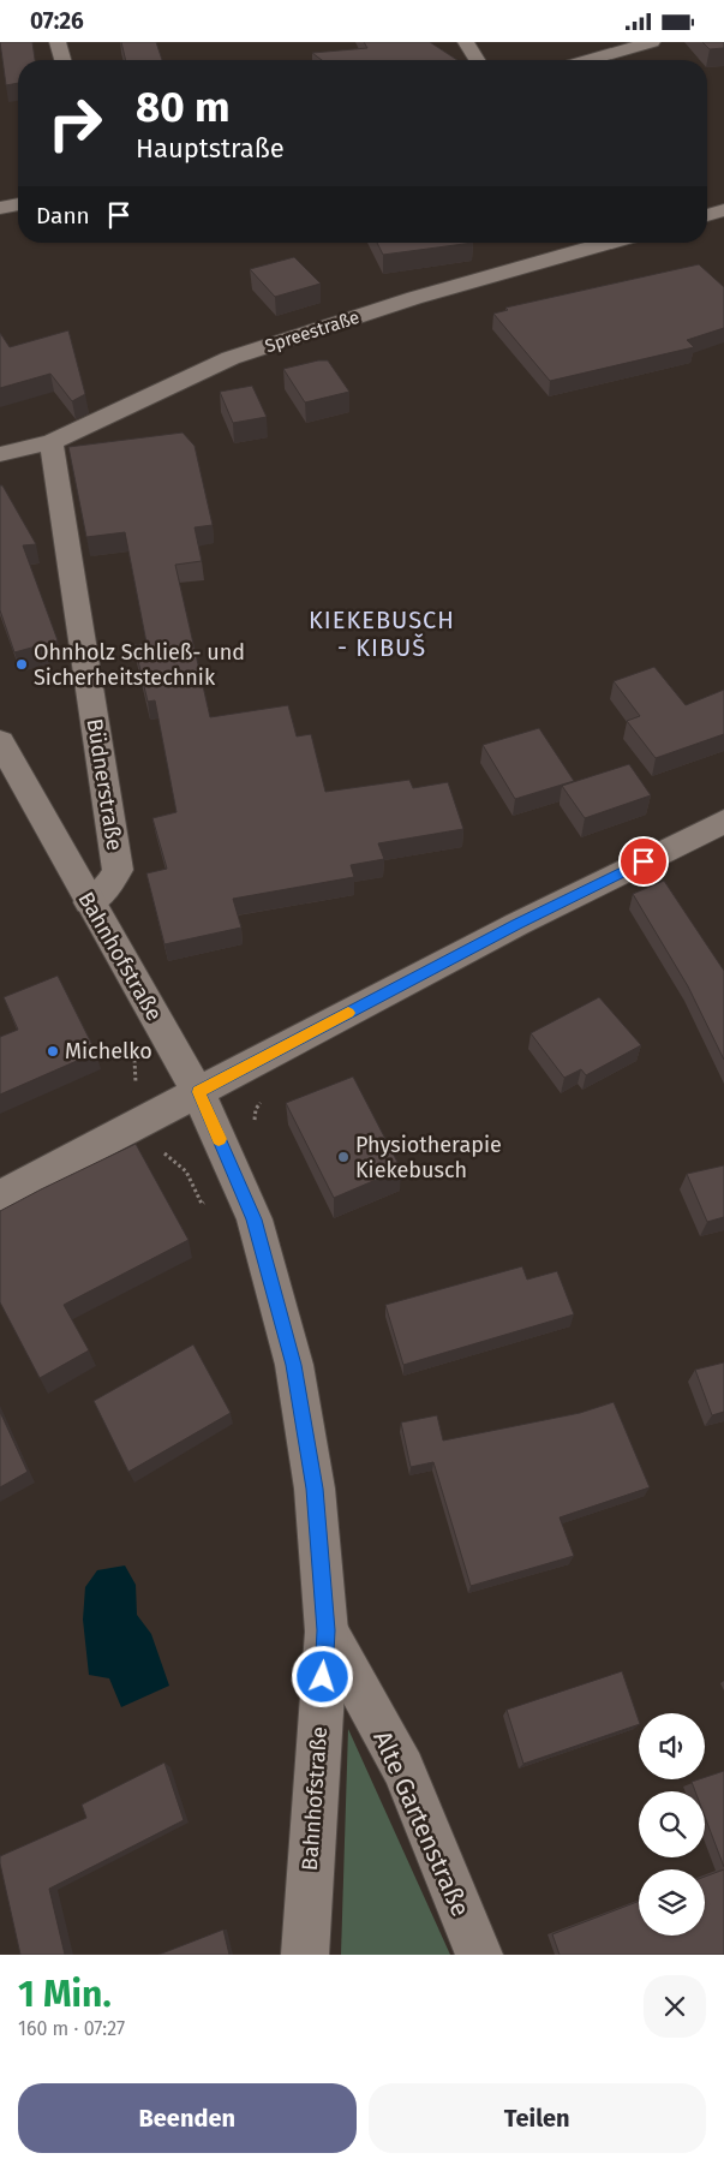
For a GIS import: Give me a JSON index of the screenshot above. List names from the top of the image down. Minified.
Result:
{"streets":{"street":["Spreestraße","Büdnerstraße","Bahnhofstraße","Alte Gartenstraße"]},"crossings":[["Spreestraße","Büdnerstraße"],["Büdnerstraße","Bahnhofstraße"],["Bahnhofstraße","Alte Gartenstraße"]],"districts":["KIEKEBUSCH - KIBUŠ"],"places":["Ohnholz Schließ- und Sicherheitstechnik","Michelko","Physiotherapie Kiekebusch"],"page":{"status":"07:26","turn":["80 m","Hauptstraße"],"then":"Dann","heading":["1 Min.","160 m · 07:27"],"buttons":["Beenden","Teilen"]}}
